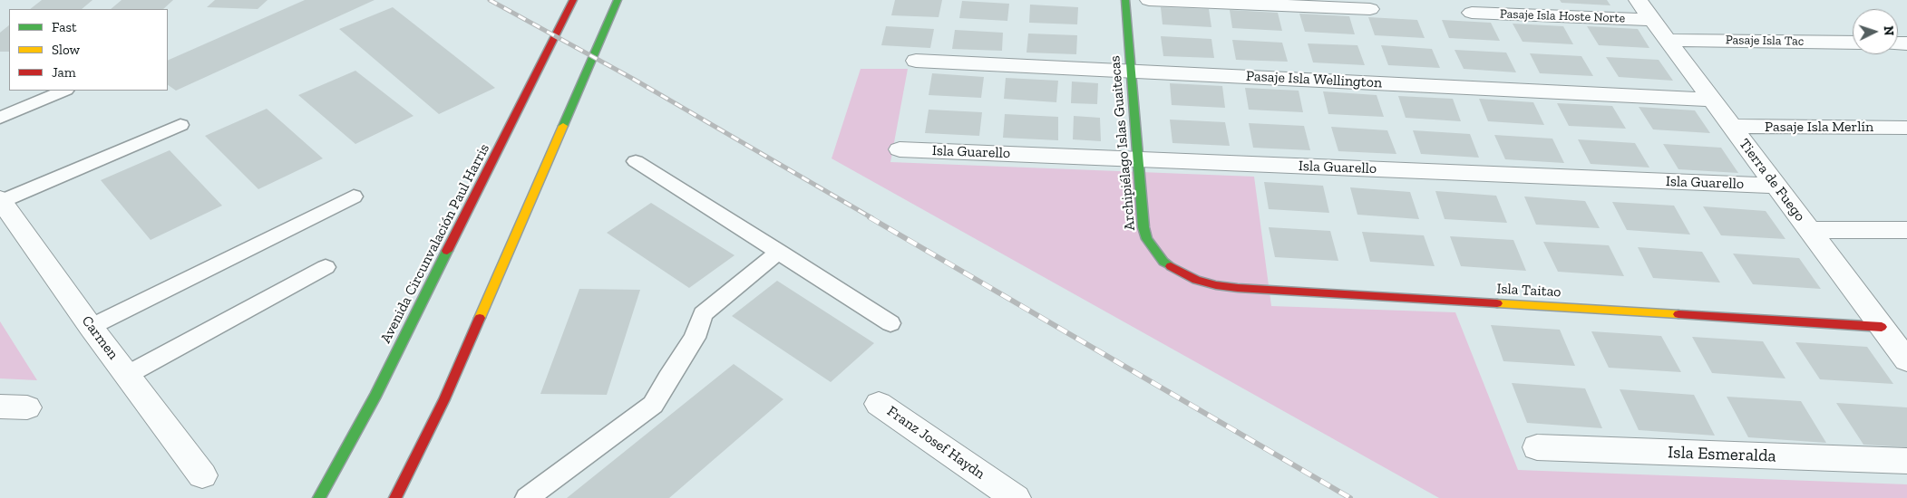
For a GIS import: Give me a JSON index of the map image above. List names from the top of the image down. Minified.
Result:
{"streets":{"main road":["Archipiélago Islas Guaitecas","Avenida Circunvalación Paul Harris","Isla Taitao"],"street":["Pasaje Isla Hoste Norte","Pasaje Isla Tac","Pasaje Isla Wellington","Pasaje Isla Merlín","Isla Guarello","Tierra de Fuego","Carmen","Franz Josef Haydn","Isla Esmeralda"]},"crossings":[["Pasaje Isla Hoste Norte","Tierra de Fuego"],["Pasaje Isla Tac","Tierra de Fuego"],["Pasaje Isla Wellington","Archipiélago Islas Guaitecas"],["Pasaje Isla Wellington","Tierra de Fuego"],["Pasaje Isla Merlín","Tierra de Fuego"],["Archipiélago Islas Guaitecas","Isla Guarello"],["Archipiélago Islas Guaitecas","Isla Taitao"],["Isla Guarello","Tierra de Fuego"],["Tierra de Fuego","Isla Taitao"]],"legend":["Fast","Slow","Jam"],"north":"right"}
